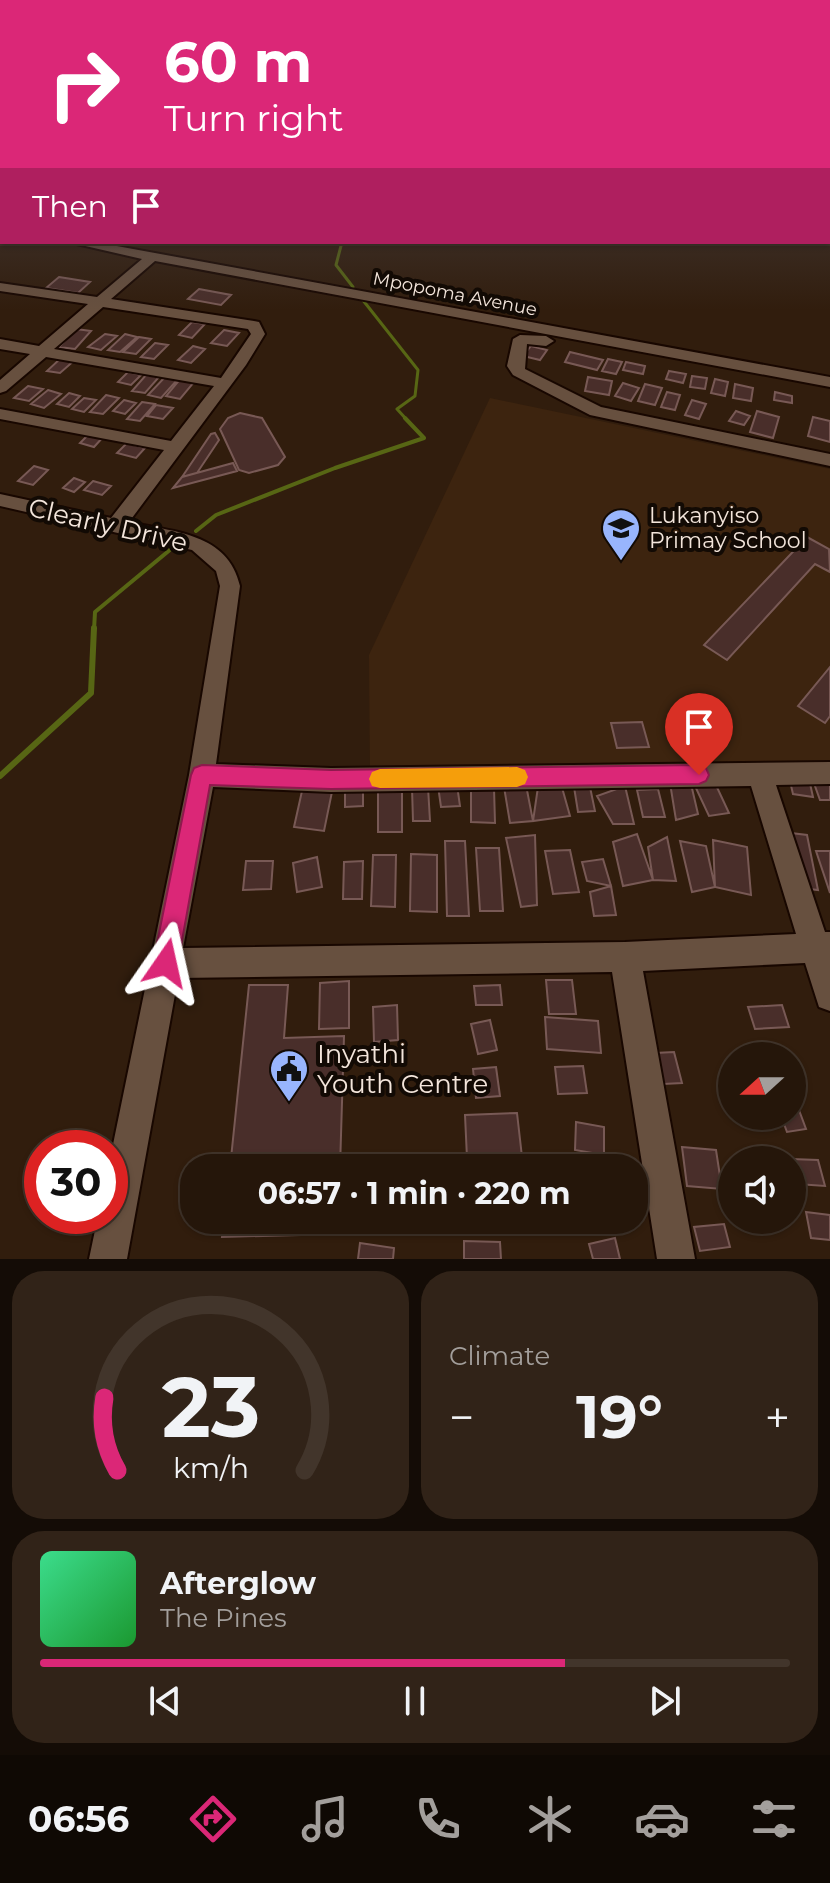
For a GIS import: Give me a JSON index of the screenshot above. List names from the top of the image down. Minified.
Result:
{"streets":{"street":["Mpopoma Avenue","Clearly Drive"]},"places":{"school or university":["Lukanyiso Primay School"],"public building":["Inyathi Youth Centre"]},"north":"left","page":{"turn":["60 m","Turn right"],"then":"Then","limit":"30","trip":"06:57 · 1 min · 220 m","tile":"Climate","heat":["−","19°","+"],"song":["Afterglow","The Pines"],"tabs":"06:56","gauge":["23","km/h"]}}
